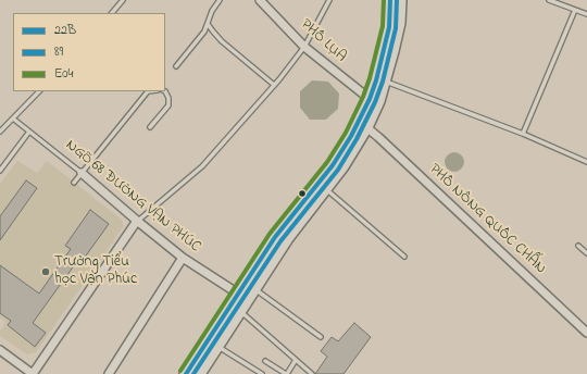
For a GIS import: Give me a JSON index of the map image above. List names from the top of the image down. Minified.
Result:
{"streets":{"street":["PHỐ LỤA","NGÕ 68 ĐƯỜNG VẠN PHÚC","PHỐ NÔNG QUỐC CHẤN"]},"places":["Trường Tiểu học Vạn Phúc"],"lines":["transit line 22B","transit line 89","transit line E04"],"legend":["22B","89","E04"]}
